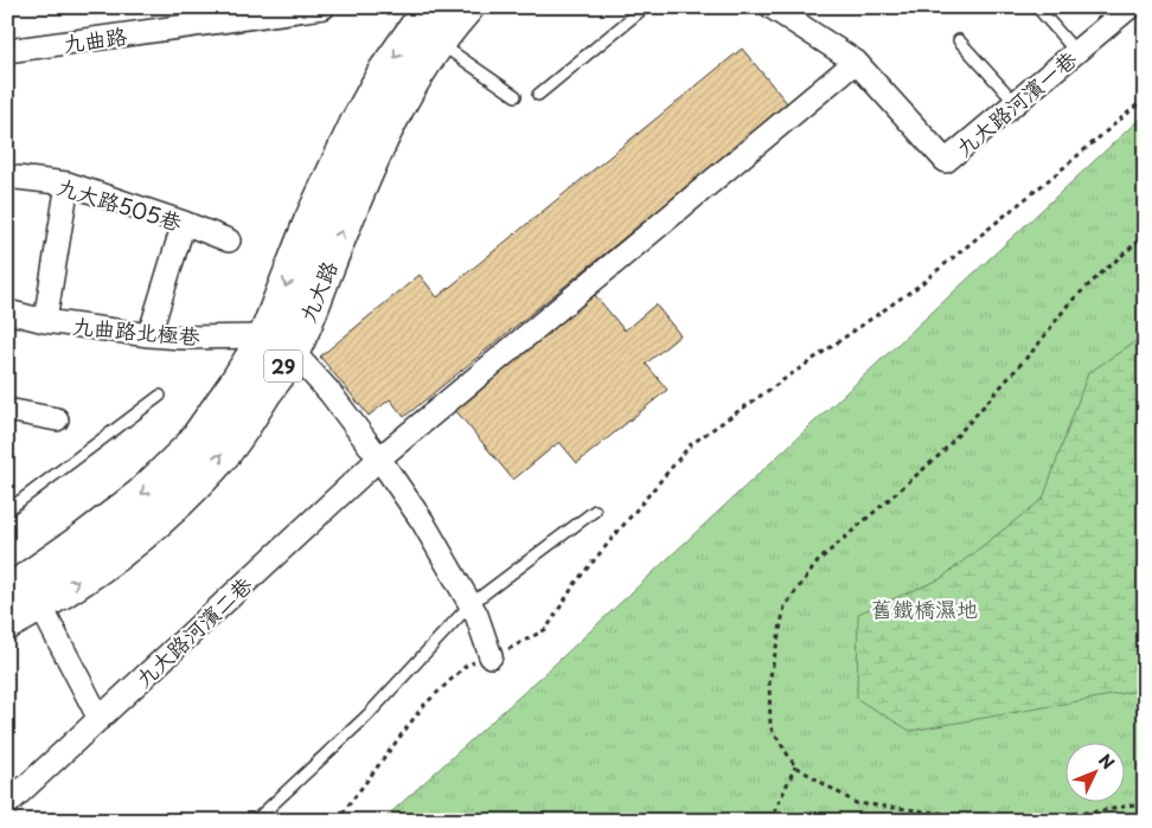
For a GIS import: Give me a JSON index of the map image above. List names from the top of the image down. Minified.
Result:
{"streets":{"main road":["九大路","29"],"street":["九曲路","九大路河濱一巷","九大路505巷","九曲路北極巷","九大路河濱二巷"]},"crossings":[["九大路河濱一巷","九大路河濱二巷"],["九大路","九曲路北極巷"]],"parks":["舊鐵橋濕地"],"north":"top right"}
